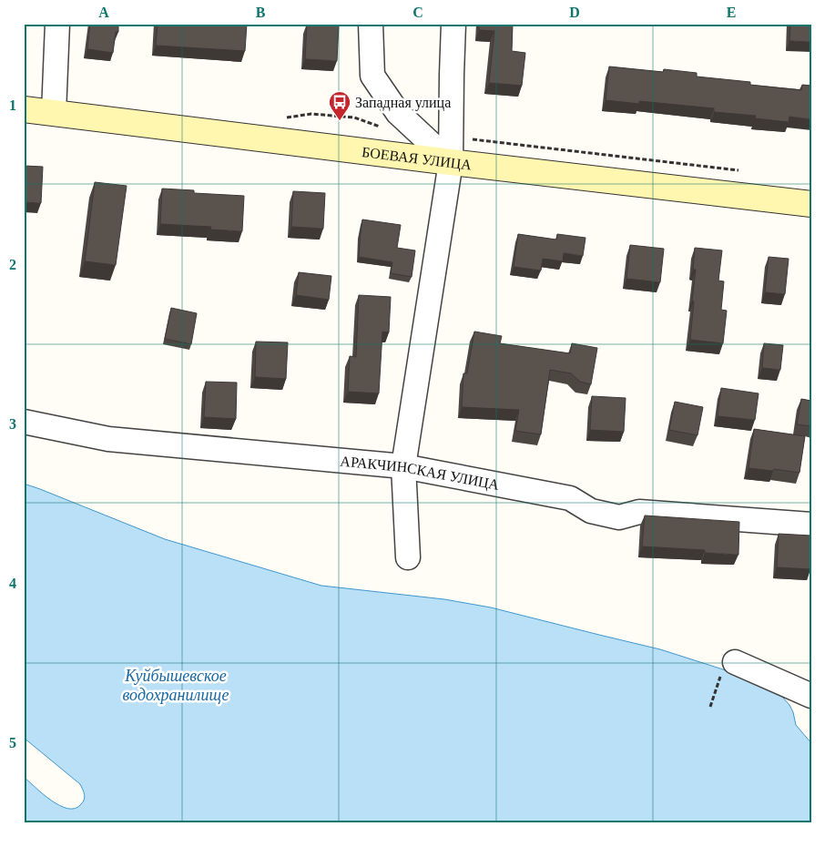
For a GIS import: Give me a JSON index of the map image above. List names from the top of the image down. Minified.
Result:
{"streets":{"main road":["БОЕВАЯ УЛИЦА"],"street":["АРАКЧИНСКАЯ УЛИЦА"]},"water":["Куйбышевское водохранилище"],"places":{"bus stop":["Западная улица"]},"grid":{"columns":["A","B","C","D","E"],"rows":["1","2","3","4","5"]}}
